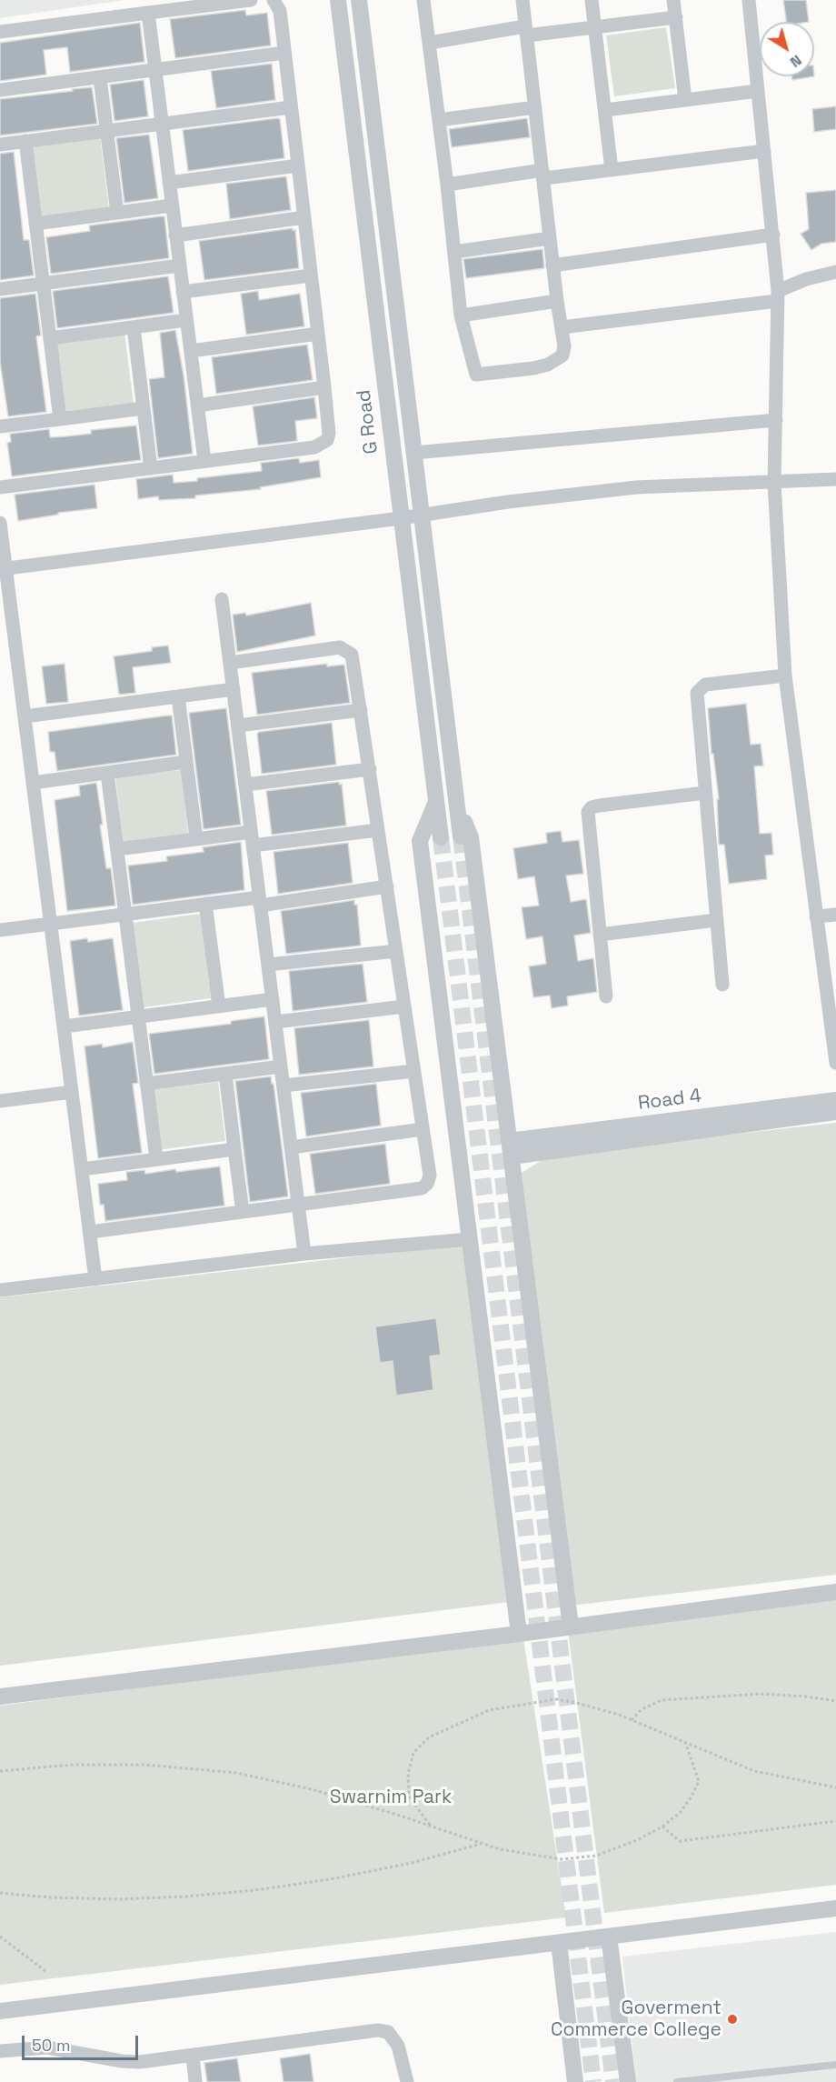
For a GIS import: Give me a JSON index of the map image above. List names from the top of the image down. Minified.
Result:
{"streets":{"street":["G Road","Road 4"]},"parks":["Swarnim Park"],"places":["Goverment Commerce College"],"scale_bar":"50 m","north":"bottom right"}
